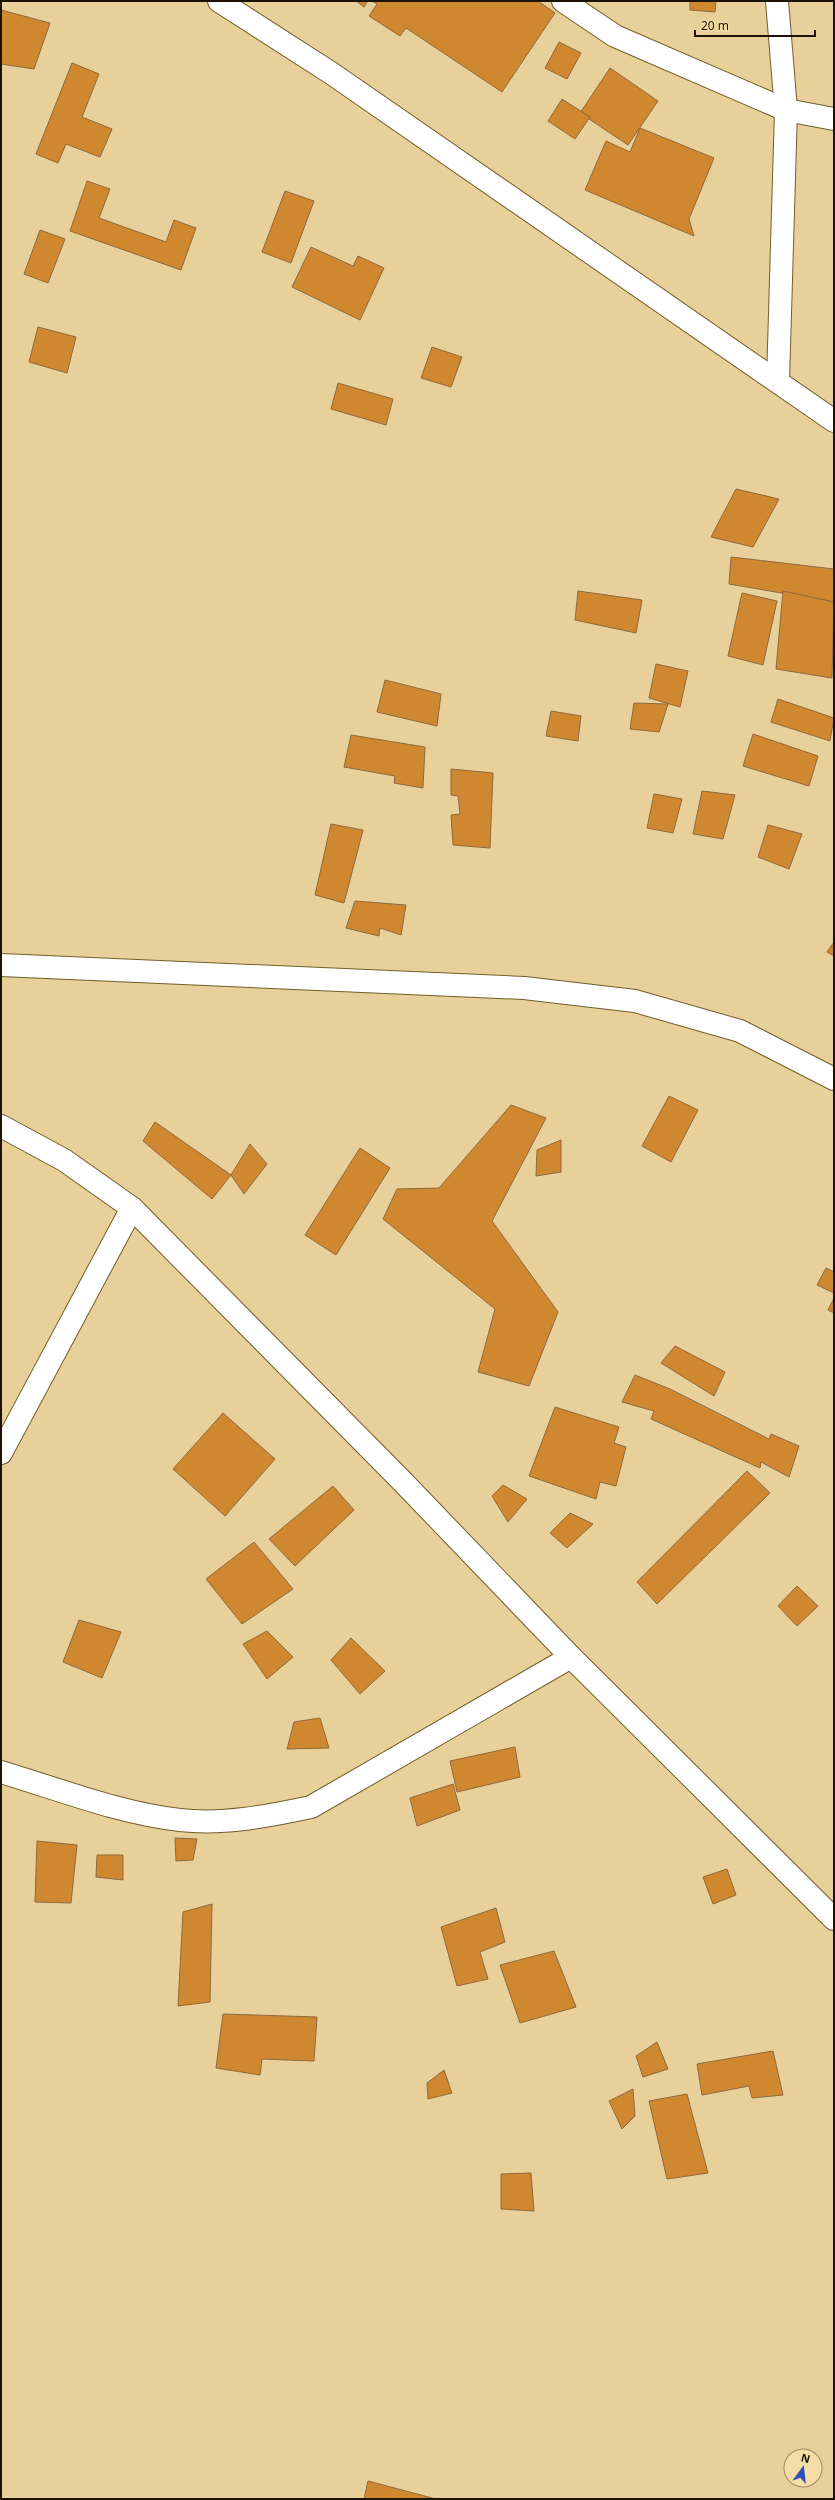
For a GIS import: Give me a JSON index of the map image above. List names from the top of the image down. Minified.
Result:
{"scale_bar":"20 m","north":"top"}
